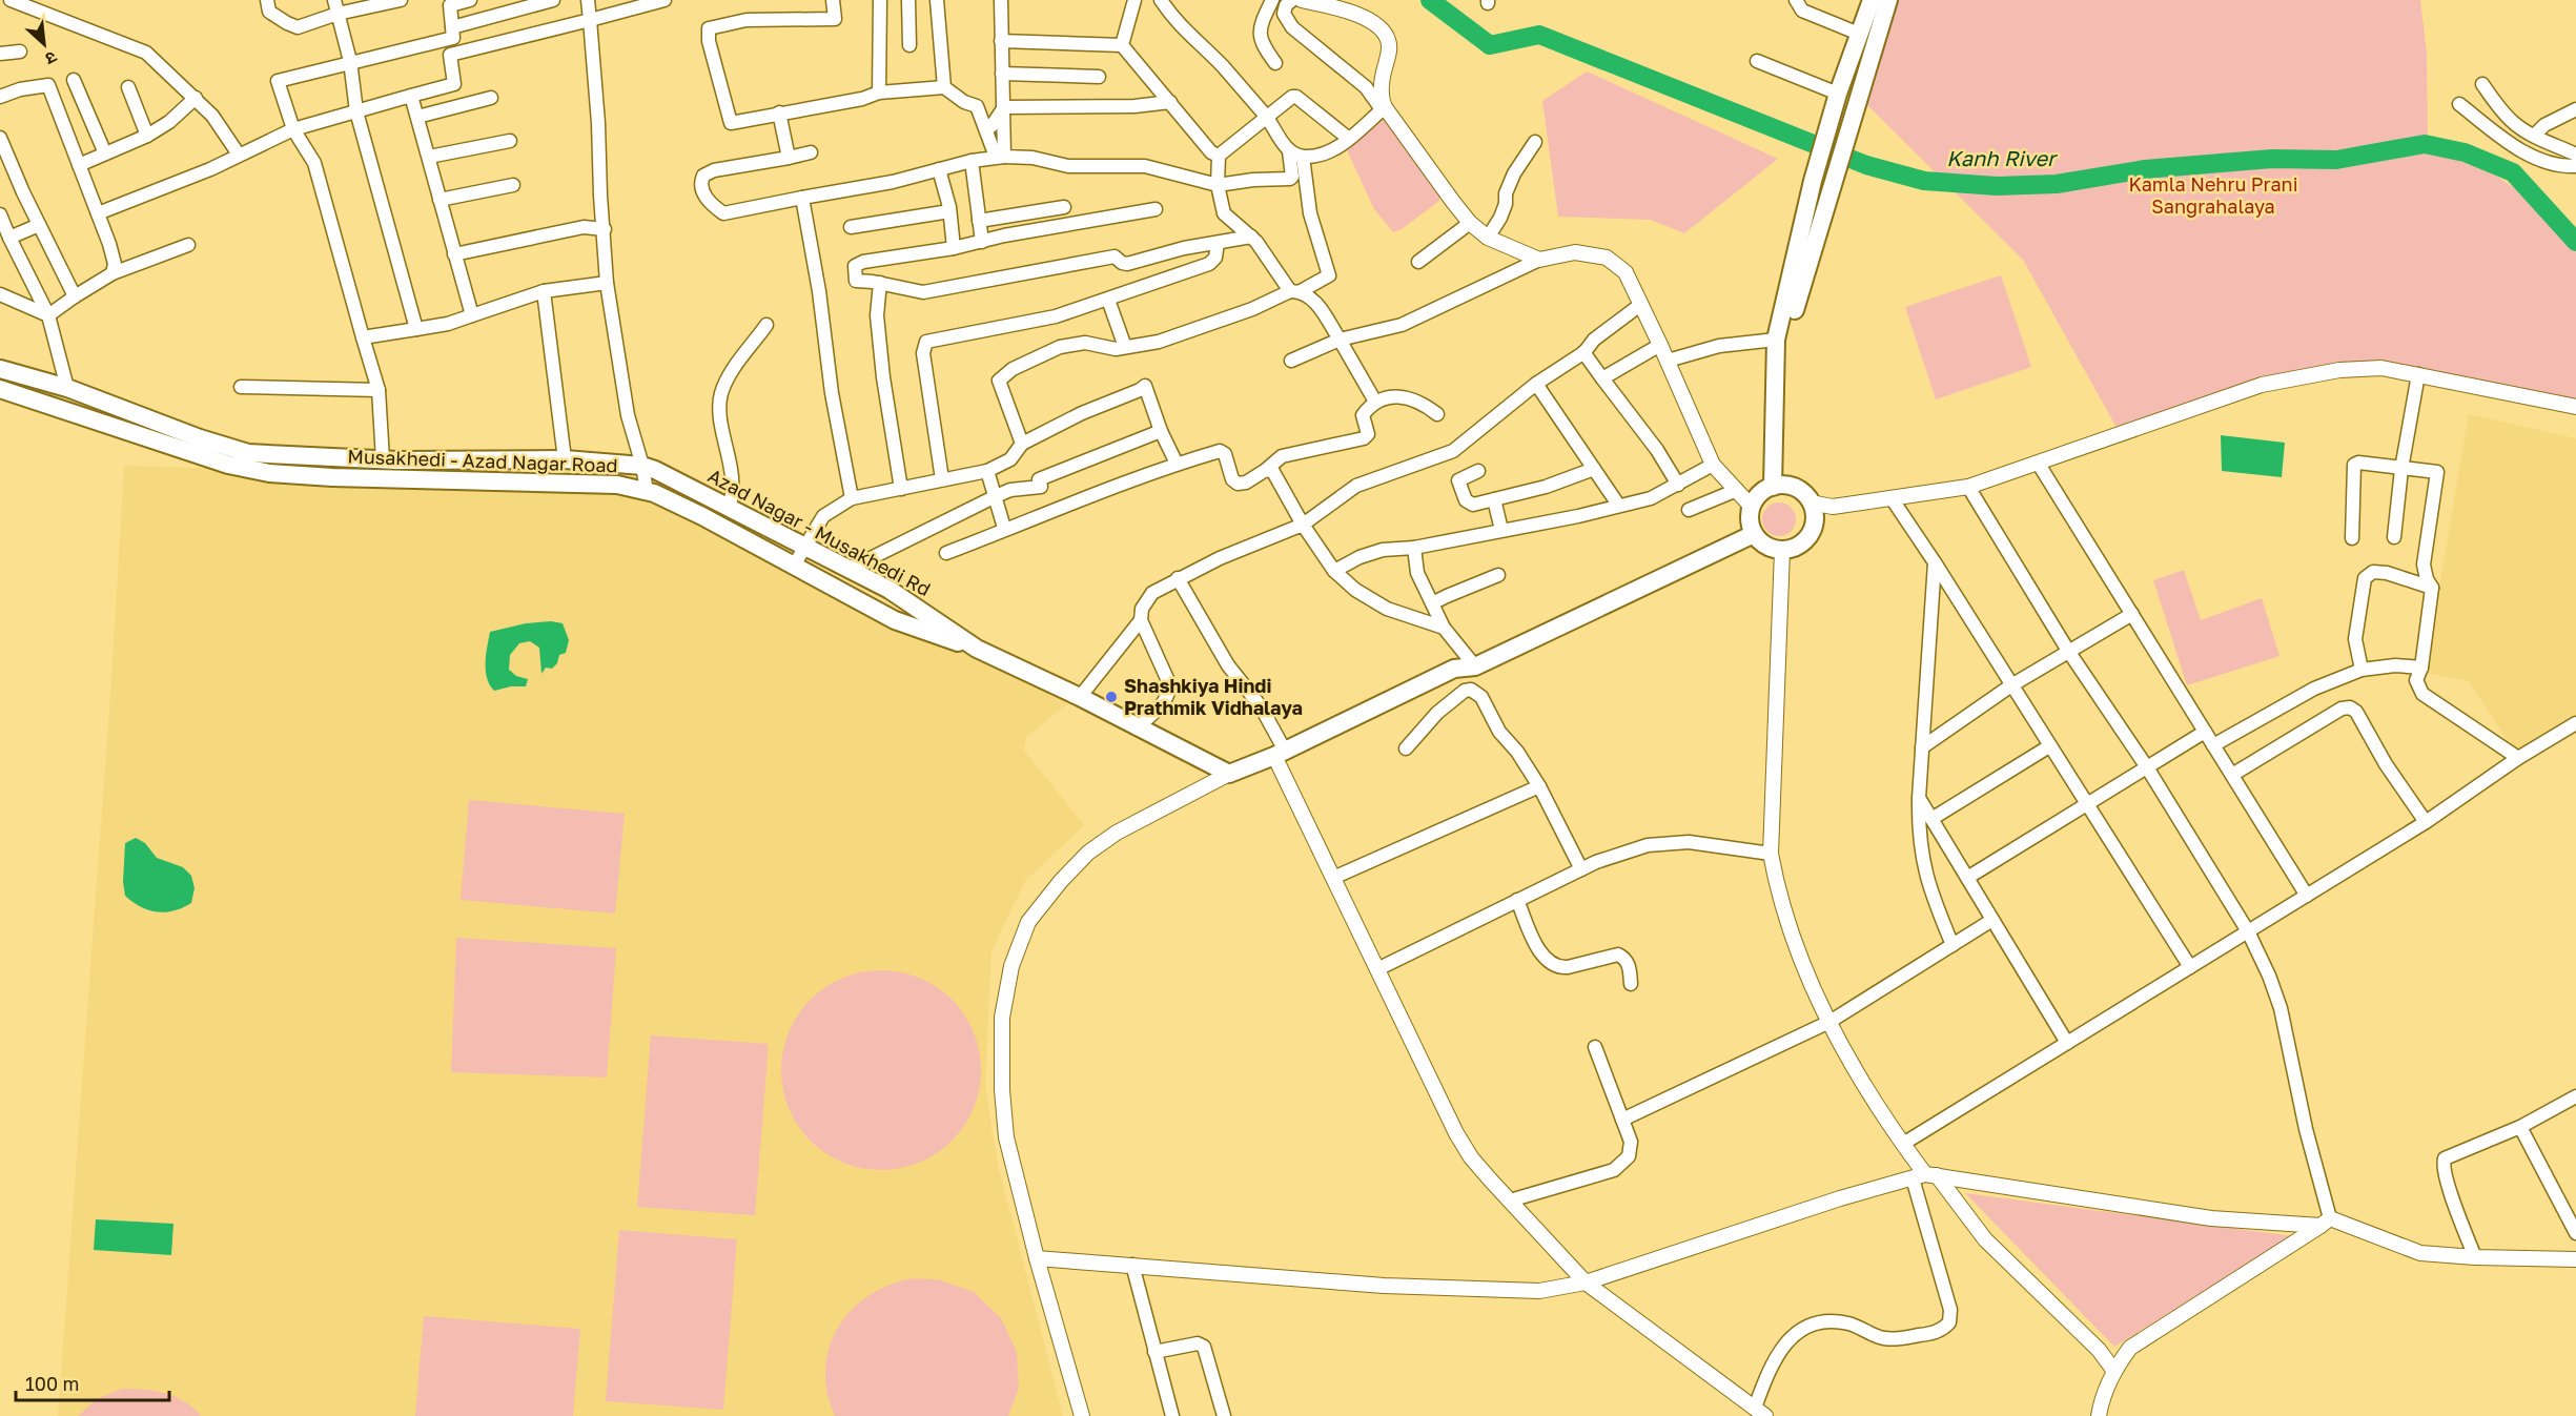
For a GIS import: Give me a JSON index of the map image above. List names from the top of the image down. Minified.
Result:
{"streets":{"main road":["Musakhedi - Azad Nagar Road","Azad Nagar - Musakhedi Rd"]},"crossings":[["Musakhedi - Azad Nagar Road","Azad Nagar - Musakhedi Rd"]],"water":["Kanh River"],"parks":["Kamla Nehru Prani Sangrahalaya"],"places":["Shashkiya Hindi Prathmik Vidhalaya"],"scale_bar":"100 m","north":"bottom right"}
